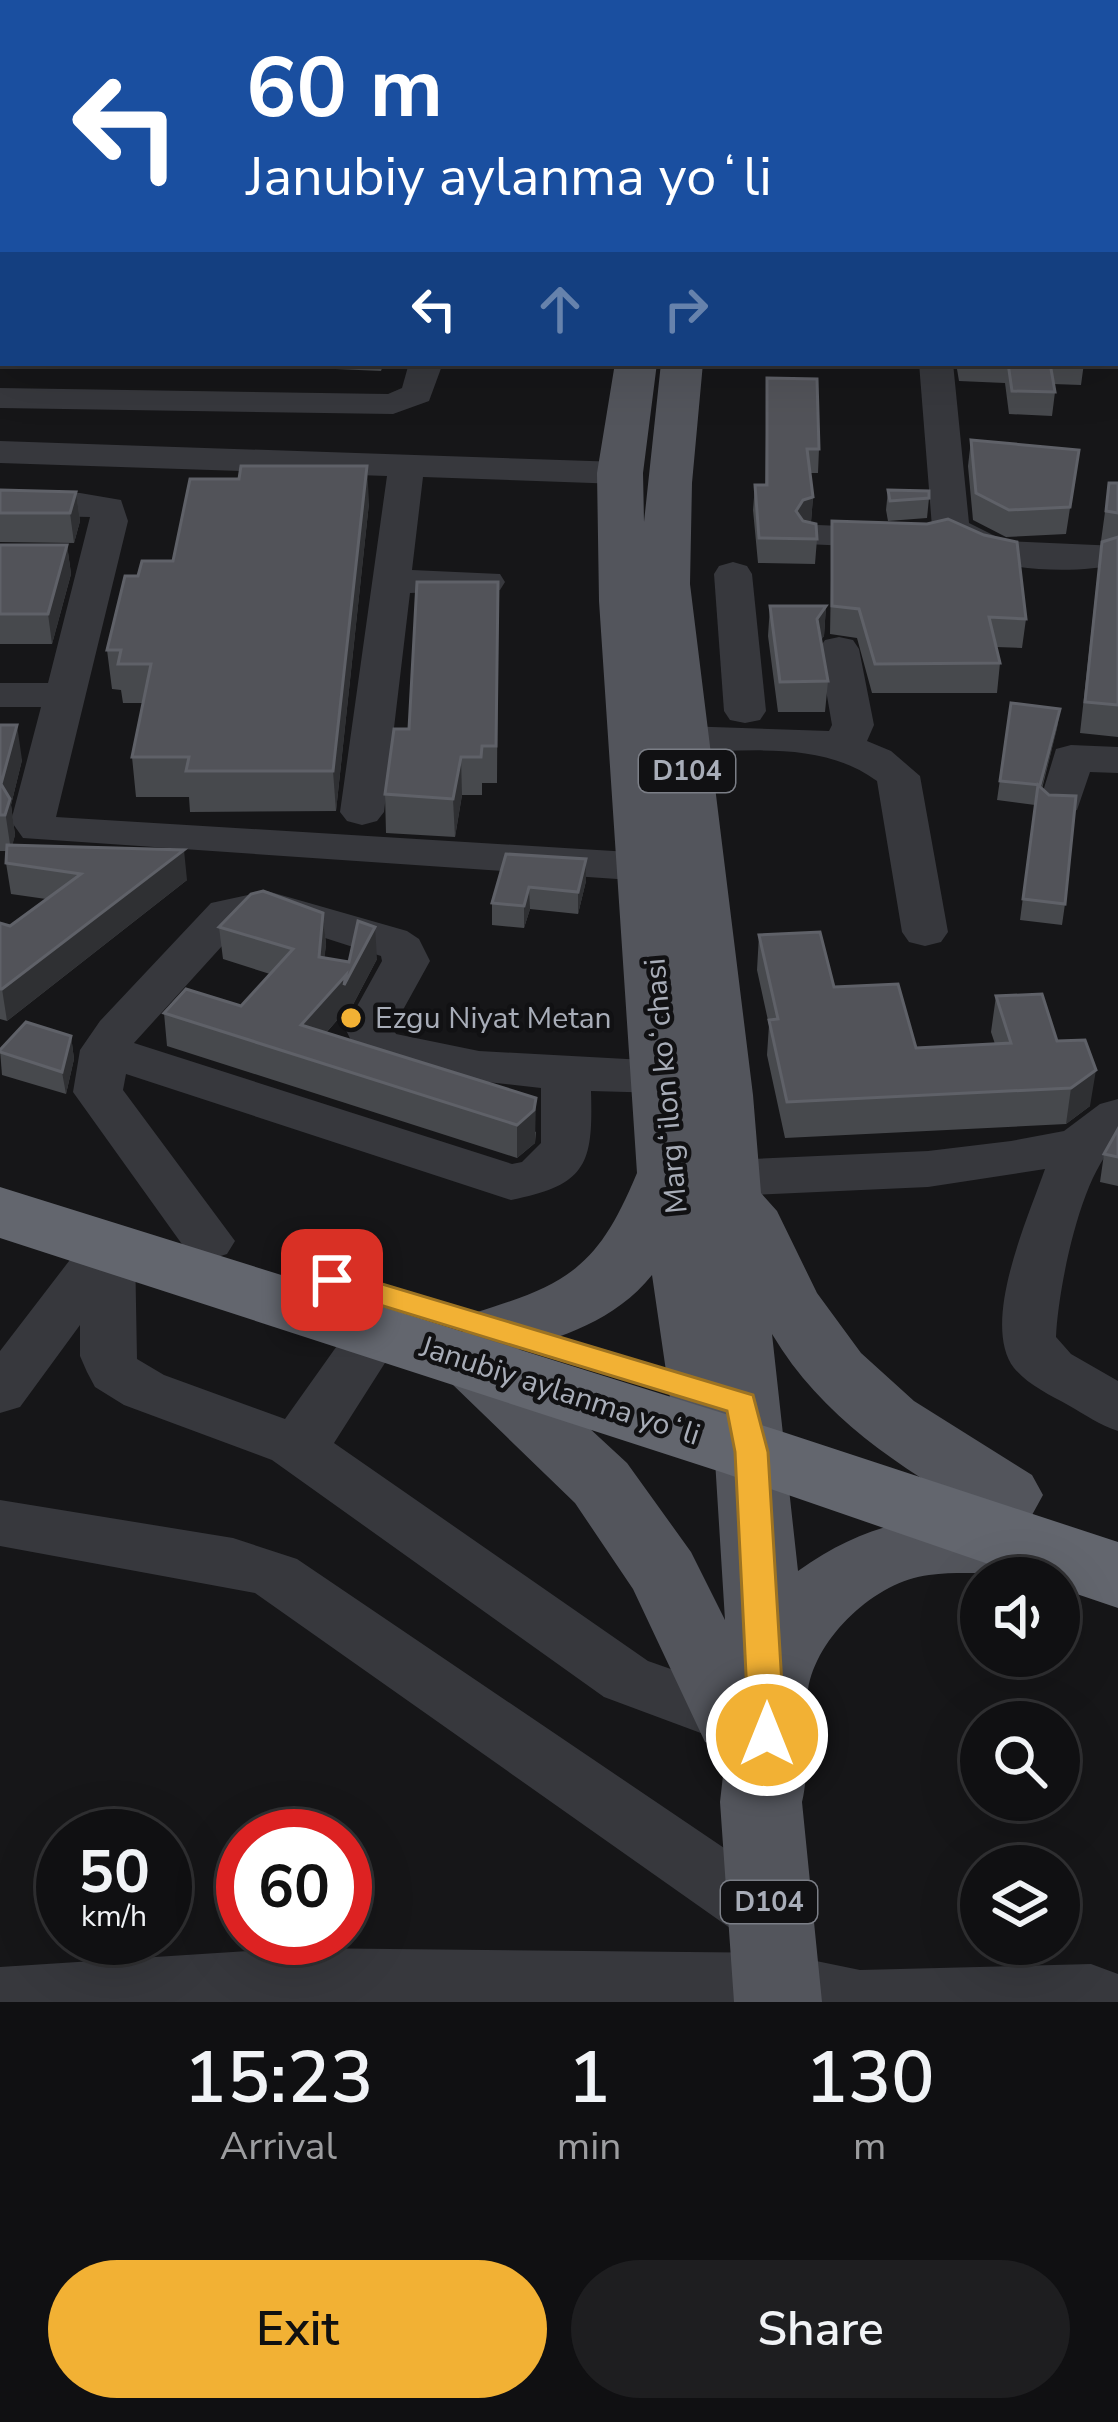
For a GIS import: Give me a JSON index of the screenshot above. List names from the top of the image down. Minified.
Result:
{"streets":{"highway":["Janubiy aylanma yoʻli"],"main road":["D104","Margʻilon koʻchasi"]},"crossings":[["Margʻilon koʻchasi","Janubiy aylanma yoʻli"]],"places":["Ezgu Niyat Metan"],"page":{"turn":["60 m","Janubiy aylanma yoʻli"],"speed":"50 km/h","limit":"60","eta":["15:23","Arrival","1","min","130","m"],"buttons":["Exit","Share"]}}
